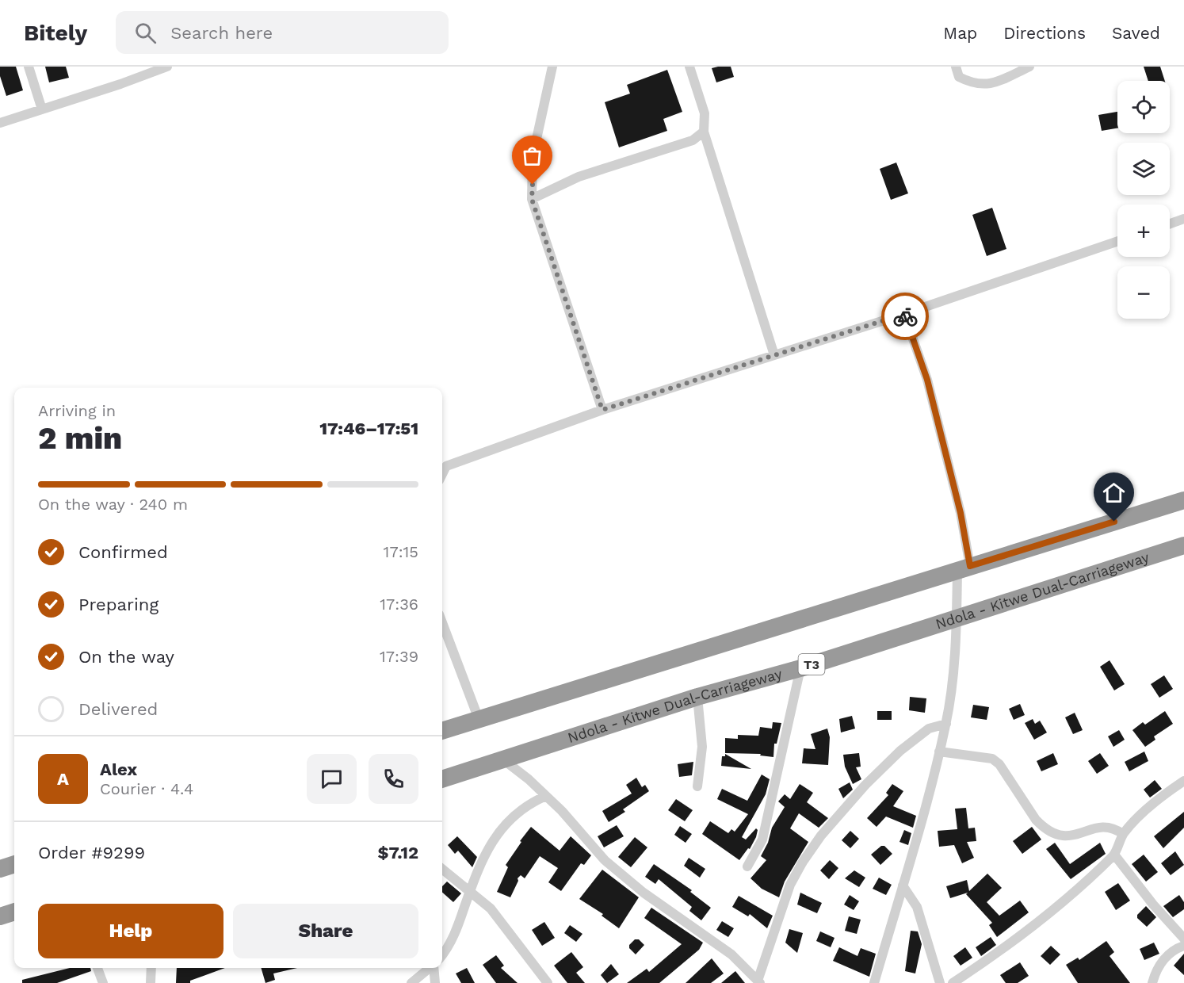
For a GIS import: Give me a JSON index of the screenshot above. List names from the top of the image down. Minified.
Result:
{"streets":{"highway":["Ndola - Kitwe Dual-Carriageway","T3"]},"page":{"header":"Bitely","search":"Search here","nav":["Map","Directions","Saved"],"map_buttons":["+","−"],"heading":["2 min","Arriving in","17:46–17:51"],"panel":["Alex","Courier · 4.4","Order #9299","$7.12"],"bar":"On the way · 240 m","list":[["Confirmed","17:15"],["Preparing","17:36"],["On the way","17:39"],"Delivered"],"round":"A","buttons":["Help","Share"]}}
